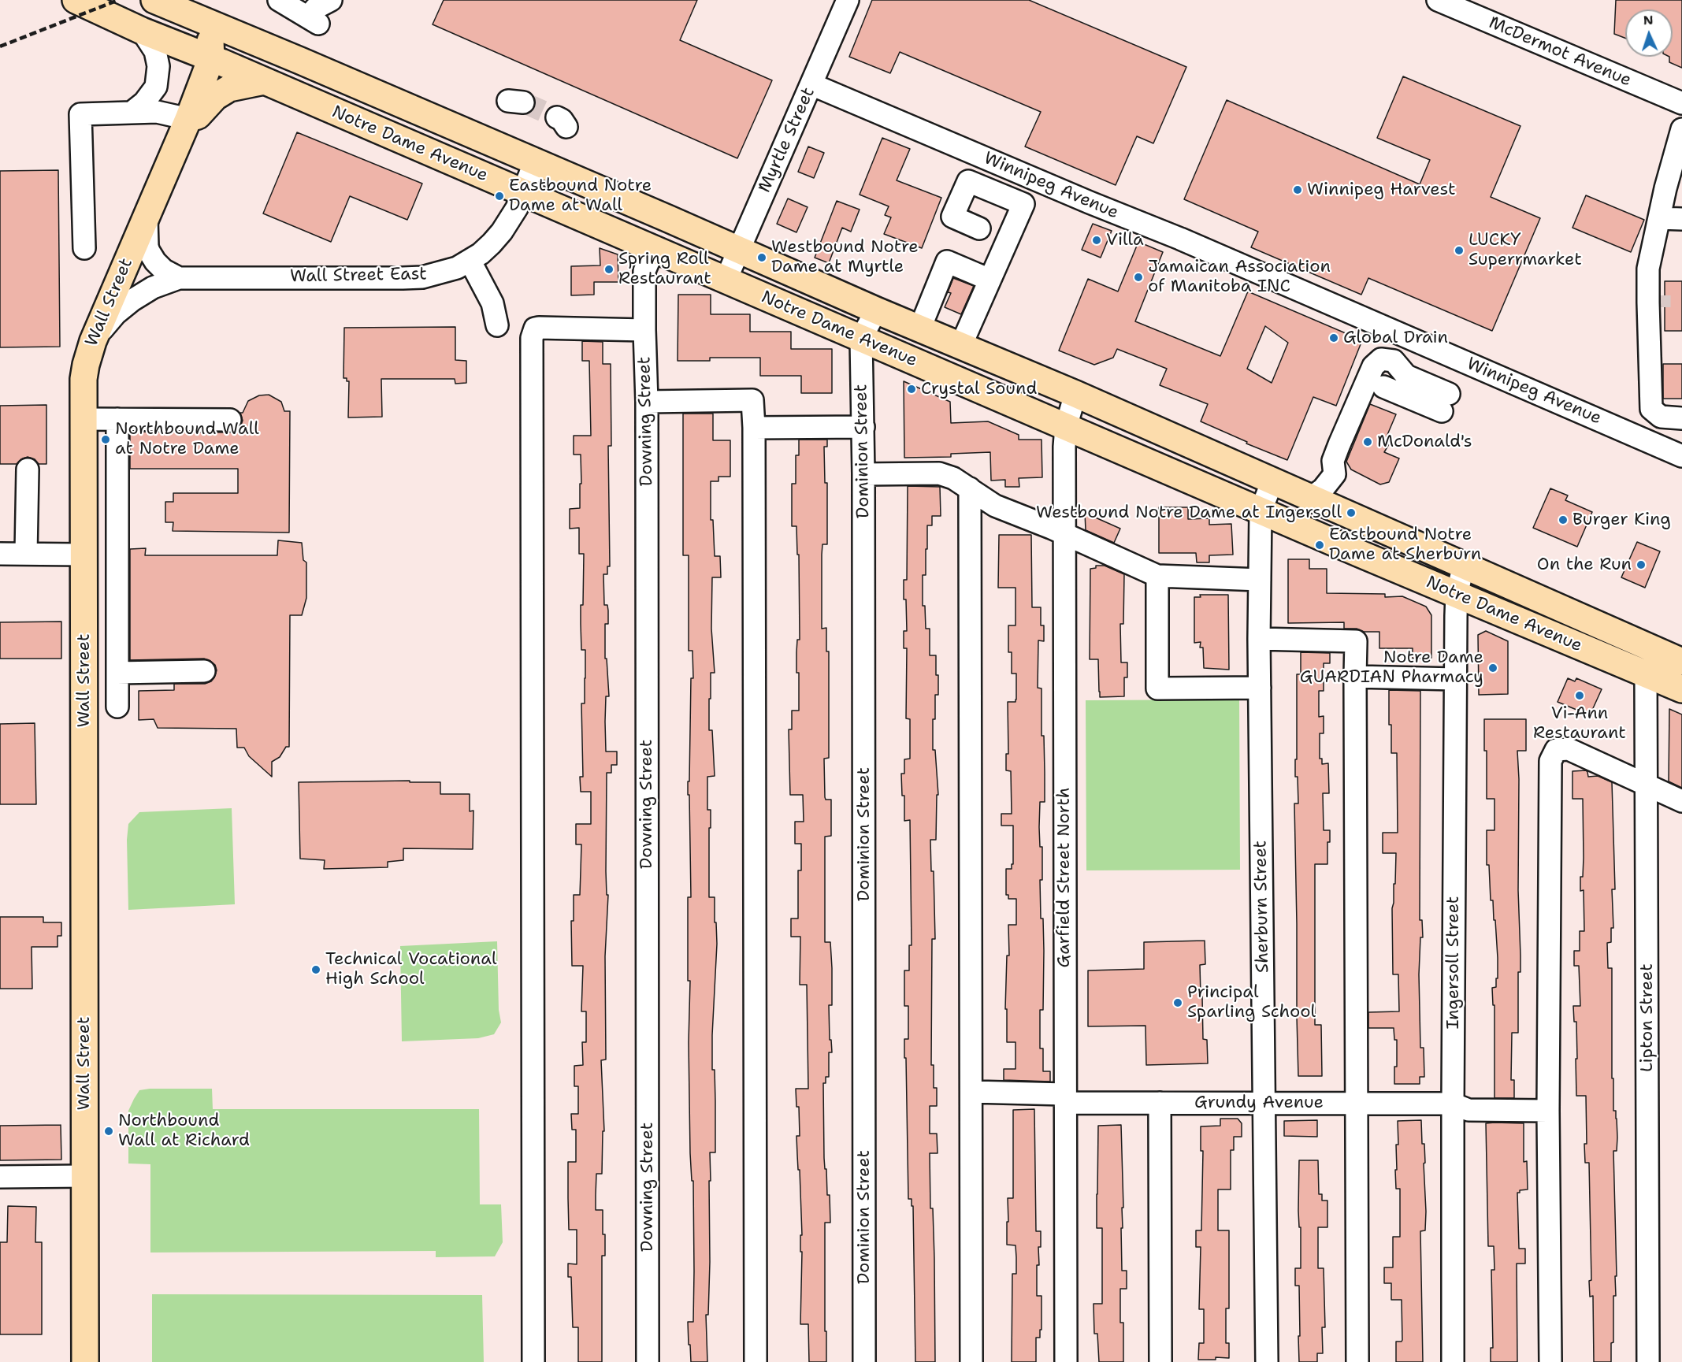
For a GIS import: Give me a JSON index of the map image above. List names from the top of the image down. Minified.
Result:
{"streets":{"main road":["Notre Dame Avenue","Wall Street"],"street":["McDermot Avenue","Myrtle Street","Winnipeg Avenue","Wall Street East","Downing Street","Dominion Street","Garfield Street North","Sherburn Street","Ingersoll Street","Lipton Street","Grundy Avenue"]},"crossings":[["Myrtle Street","Notre Dame Avenue"],["Myrtle Street","Winnipeg Avenue"],["Notre Dame Avenue","Wall Street East"],["Notre Dame Avenue","Wall Street"],["Notre Dame Avenue","Downing Street"],["Notre Dame Avenue","Dominion Street"],["Notre Dame Avenue","Garfield Street North"],["Notre Dame Avenue","Sherburn Street"],["Notre Dame Avenue","Ingersoll Street"],["Notre Dame Avenue","Lipton Street"],["Garfield Street North","Grundy Avenue"],["Sherburn Street","Grundy Avenue"],["Ingersoll Street","Grundy Avenue"]],"places":["Winnipeg Harvest","Eastbound Notre Dame at Wall","Villa","LUCKY Superrmarket","Westbound Notre Dame at Myrtle","Spring Roll Restaurant","Jamaican Association of Manitoba INC","Global Drain","Crystal Sound","Northbound Wall at Notre Dame","McDonald's","Westbound Notre Dame at Ingersoll","Burger King","Eastbound Notre Dame at Sherburn","On the Run","Notre Dame GUARDIAN Pharmacy","Vi-Ann Restaurant","Technical Vocational High School","Principal Sparling School","Northbound Wall at Richard"],"north":"top"}
